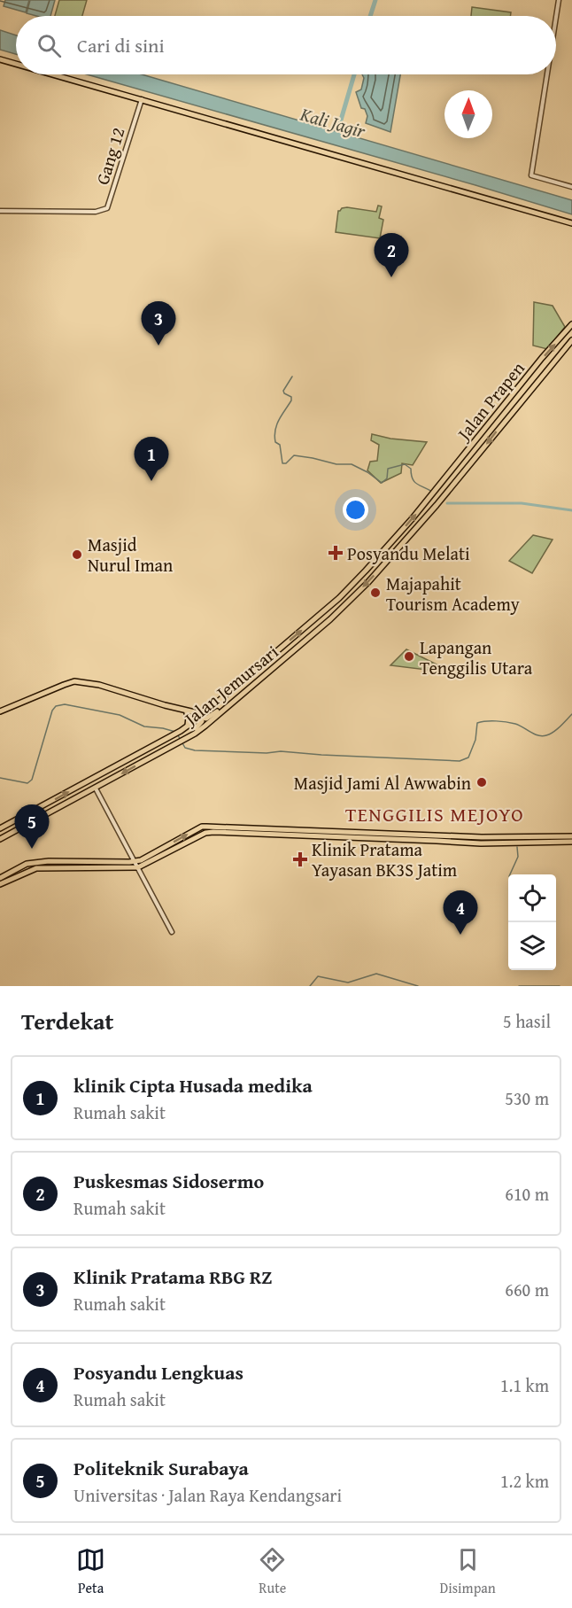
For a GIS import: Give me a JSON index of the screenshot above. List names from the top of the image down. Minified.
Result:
{"streets":{"main road":["Jalan Prapen","Jalan Jemursari"],"street":["Gang 12"]},"crossings":[["Jalan Prapen","Jalan Jemursari"]],"districts":["TENGGILIS MEJOYO"],"water":["Kali Jagir"],"places":{"health":["Posyandu Melati","Klinik Pratama Yayasan BK3S Jatim"],"other":["Masjid Nurul Iman","Majapahit Tourism Academy","Lapangan Tenggilis Utara","Masjid Jami Al Awwabin"]},"north":"top","page":{"search":"Cari di sini","pins":["2","3","1","5","4"],"heading":["Terdekat","5 hasil"],"list":[{"mark":"1","name":"klinik Cipta Husada medika","note":"Rumah sakit","value":"530 m"},{"mark":"2","name":"Puskesmas Sidosermo","note":"Rumah sakit","value":"610 m"},{"mark":"3","name":"Klinik Pratama RBG RZ","note":"Rumah sakit","value":"660 m"},{"mark":"4","name":"Posyandu Lengkuas","note":"Rumah sakit","value":"1.1 km"},{"mark":"5","name":"Politeknik Surabaya","note":"Universitas · Jalan Raya Kendangsari","value":"1.2 km"}],"nav":["Peta","Rute","Disimpan"]}}
